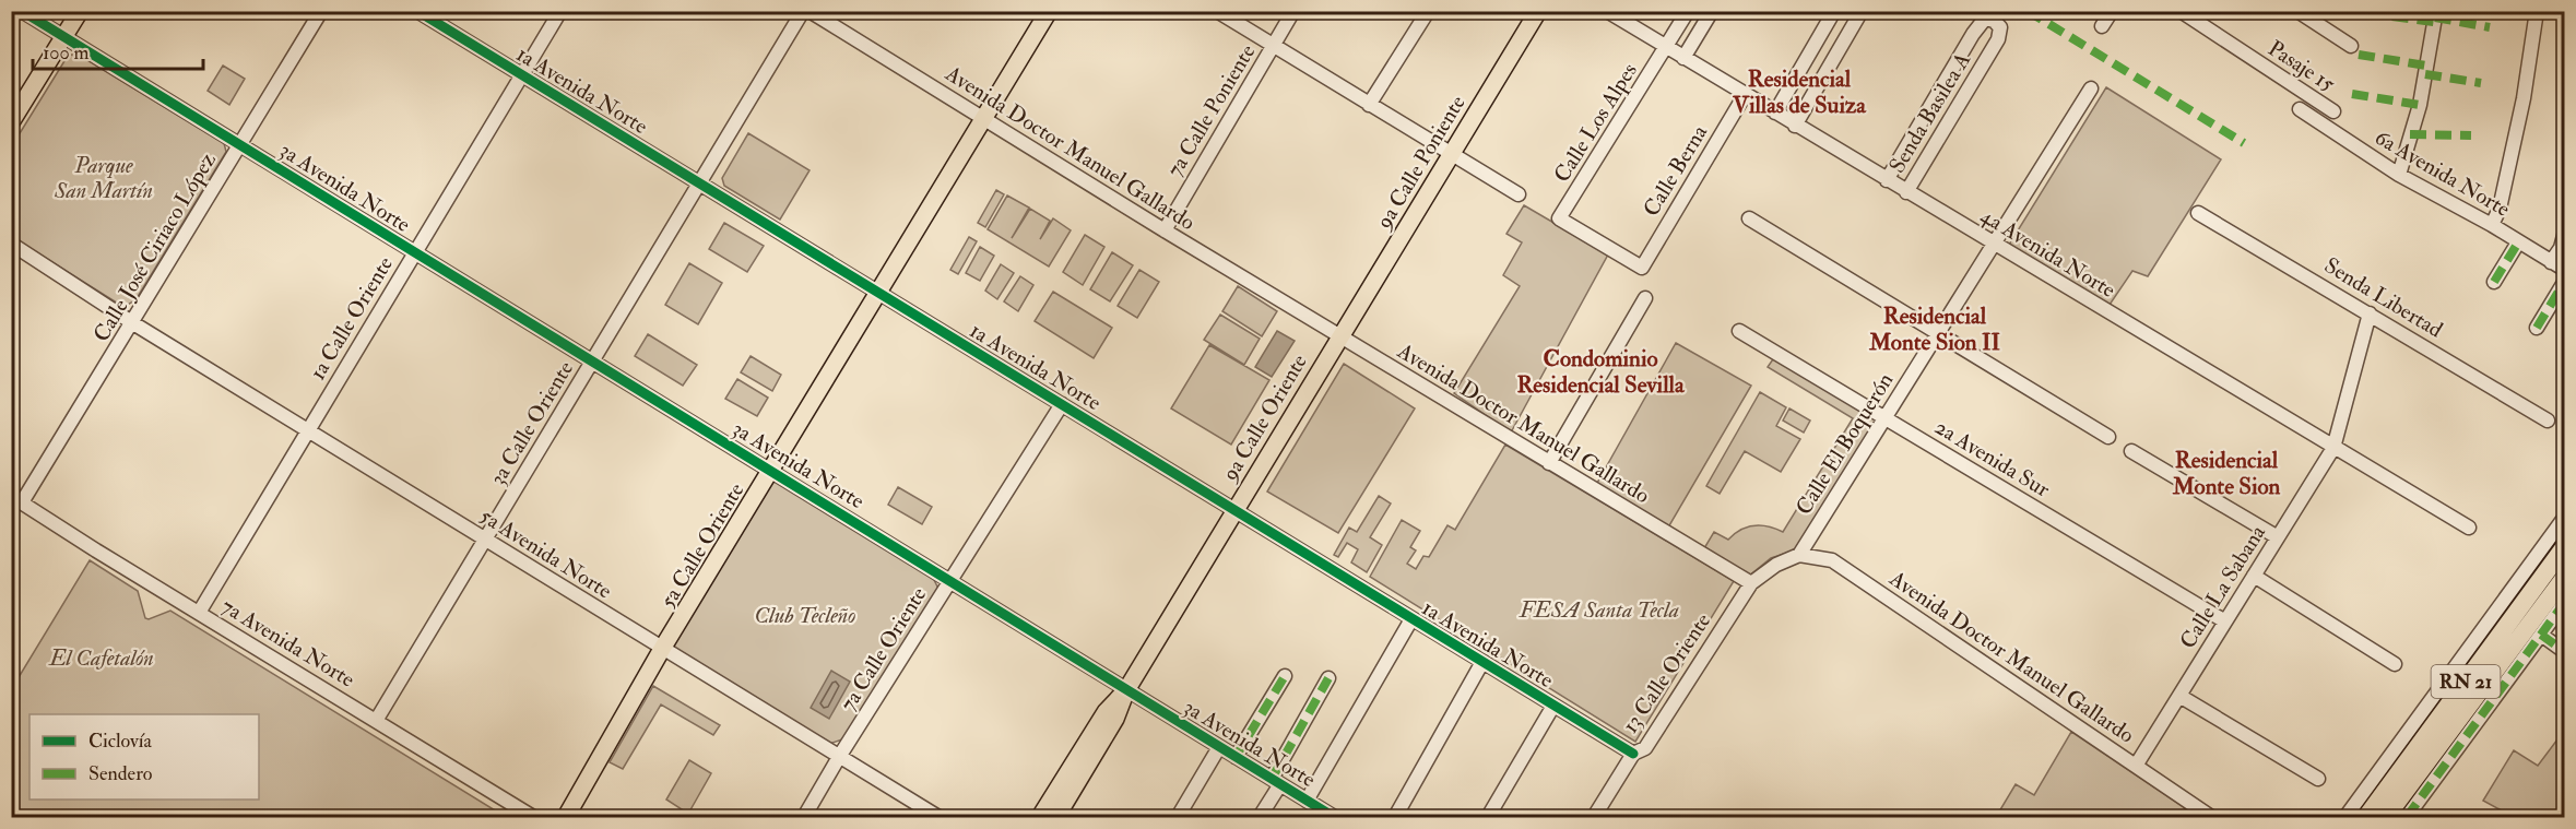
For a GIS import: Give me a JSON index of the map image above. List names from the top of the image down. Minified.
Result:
{"streets":{"highway":["RN 21"],"main road":["9a Calle Poniente","9a Calle Oriente","5a Calle Oriente"],"street":["Pasaje 15","1a Avenida Norte","7a Calle Poniente","Senda Basilea A","Calle Los Alpes","Avenida Doctor Manuel Gallardo","Calle Berna","6a Avenida Norte","3a Avenida Norte","Calle José Ciriaco López","4a Avenida Norte","Senda Libertad","1a Calle Oriente","3a Calle Oriente","Calle El Boquerón","2a Avenida Sur","5a Avenida Norte","Calle La Sabana","7a Avenida Norte","7a Calle Oriente","13 Calle Oriente"]},"crossings":[["1a Avenida Norte","1a Calle Oriente"],["1a Avenida Norte","9a Calle Oriente"],["1a Avenida Norte","3a Calle Oriente"],["1a Avenida Norte","5a Calle Oriente"],["1a Avenida Norte","7a Calle Oriente"],["1a Avenida Norte","13 Calle Oriente"],["7a Calle Poniente","Avenida Doctor Manuel Gallardo"],["Senda Basilea A","4a Avenida Norte"],["Calle Los Alpes","Calle Berna"],["Calle Los Alpes","4a Avenida Norte"],["Avenida Doctor Manuel Gallardo","9a Calle Poniente"],["Avenida Doctor Manuel Gallardo","9a Calle Oriente"],["Avenida Doctor Manuel Gallardo","Calle El Boquerón"],["Avenida Doctor Manuel Gallardo","5a Calle Oriente"],["Avenida Doctor Manuel Gallardo","Calle La Sabana"],["Avenida Doctor Manuel Gallardo","13 Calle Oriente"],["9a Calle Poniente","9a Calle Oriente"],["Calle Berna","4a Avenida Norte"],["3a Avenida Norte","Calle José Ciriaco López"],["3a Avenida Norte","1a Calle Oriente"],["3a Avenida Norte","9a Calle Oriente"],["3a Avenida Norte","3a Calle Oriente"],["3a Avenida Norte","5a Calle Oriente"],["3a Avenida Norte","7a Calle Oriente"],["Calle José Ciriaco López","5a Avenida Norte"],["Calle José Ciriaco López","7a Avenida Norte"],["4a Avenida Norte","Calle El Boquerón"],["4a Avenida Norte","Calle La Sabana"],["Senda Libertad","Calle La Sabana"],["1a Calle Oriente","5a Avenida Norte"],["1a Calle Oriente","7a Avenida Norte"],["3a Calle Oriente","5a Avenida Norte"],["3a Calle Oriente","7a Avenida Norte"],["Calle El Boquerón","2a Avenida Sur"],["2a Avenida Sur","Calle La Sabana"],["5a Calle Oriente","5a Avenida Norte"],["5a Avenida Norte","7a Calle Oriente"]],"districts":["Residencial Villas de Suiza","Residencial Monte Sion II","Condominio Residencial Sevilla","Residencial Monte Sion"],"parks":["Parque San Martín","FESA Santa Tecla","Club Tecleño","El Cafetalón"],"legend":["Ciclovía","Sendero"],"scale_bar":"100 m"}
